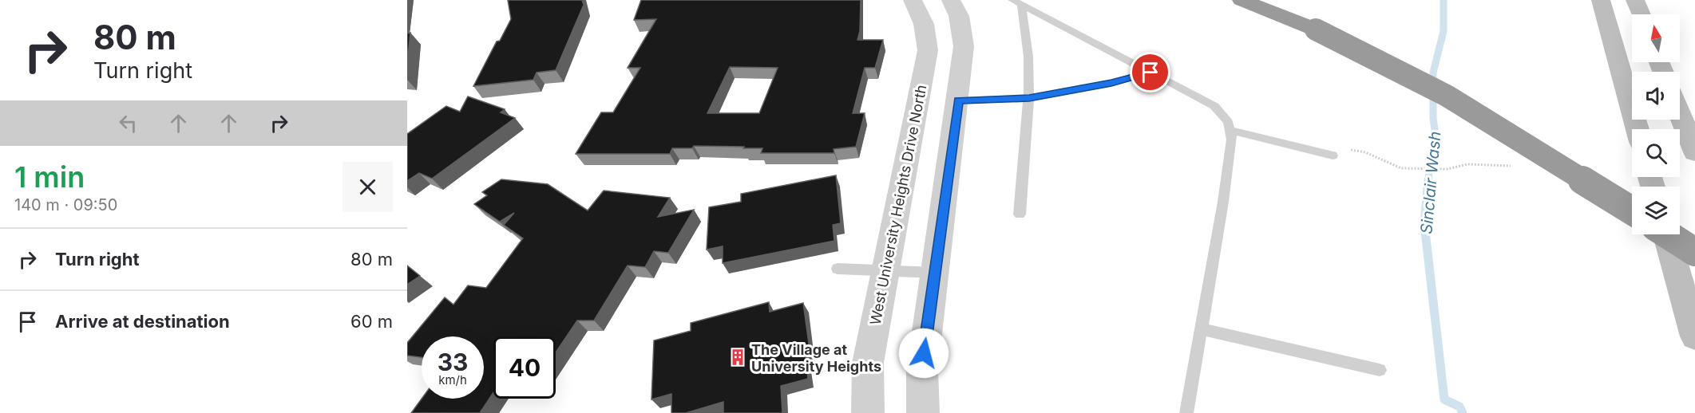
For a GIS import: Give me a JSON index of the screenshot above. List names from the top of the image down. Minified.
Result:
{"streets":{"street":["West University Heights Drive North"]},"water":["Sinclair Wash"],"places":{"building":["The Village at University Heights"]},"north":"top","page":{"turn":["80 m","Turn right"],"heading":["1 min","140 m · 09:50"],"list":[{"name":"Turn right","value":"80 m"},{"name":"Arrive at destination","value":"60 m"}],"speed":"33 km/h","limit":"40"}}
